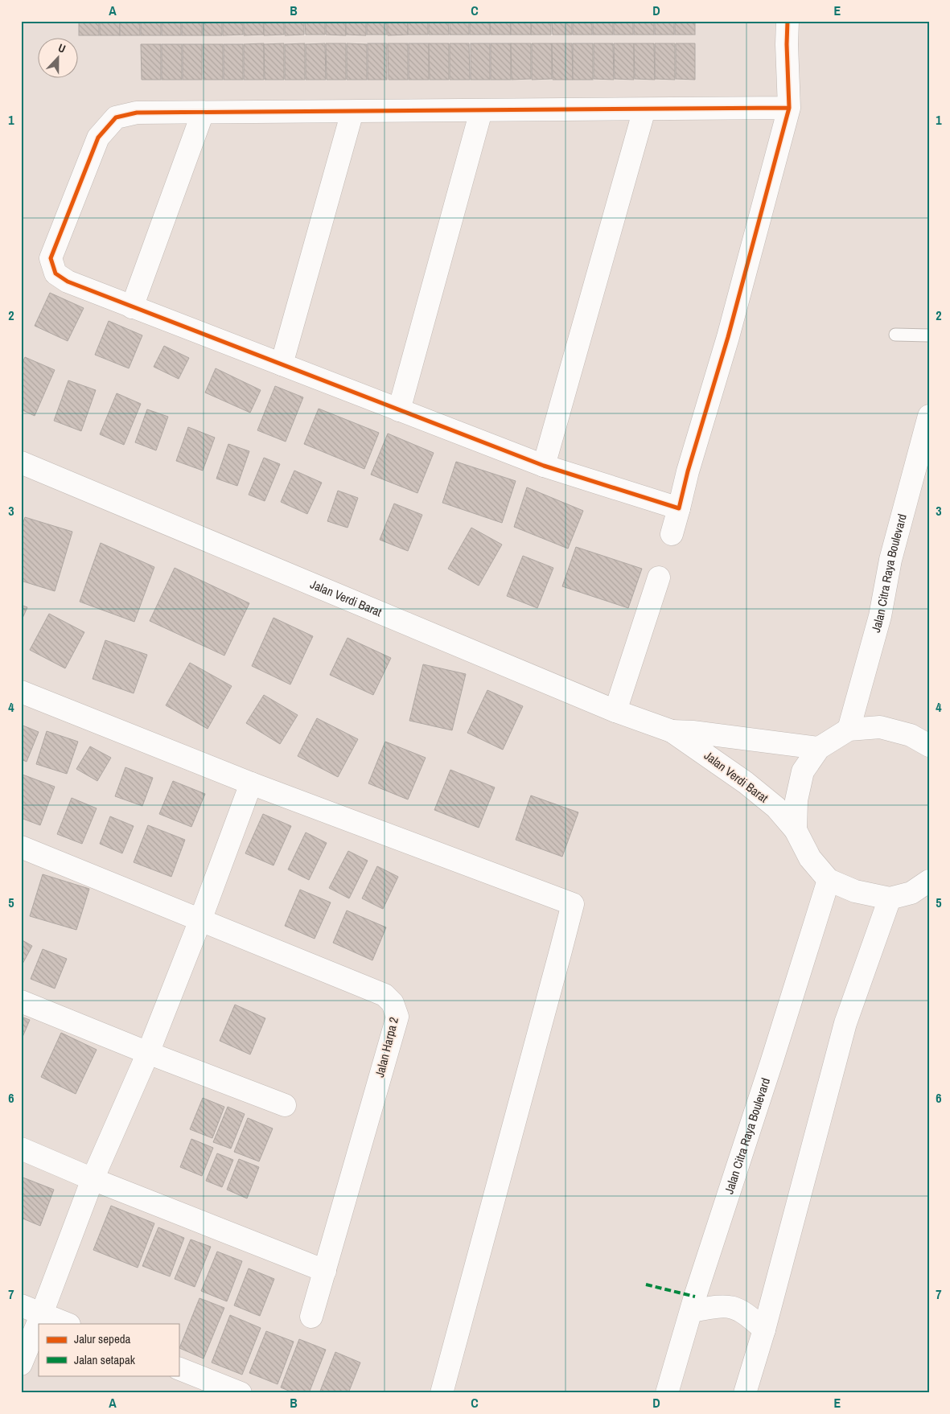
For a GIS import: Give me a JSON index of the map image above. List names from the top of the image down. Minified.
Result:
{"streets":{"street":["Jalan Citra Raya Boulevard","Jalan Verdi Barat","Jalan Harpa 2"]},"crossings":[["Jalan Citra Raya Boulevard","Jalan Verdi Barat"]],"legend":["Jalur sepeda","Jalan setapak"],"north":"top","grid":{"columns":["A","B","C","D","E"],"rows":["1","2","3","4","5","6","7"]}}
